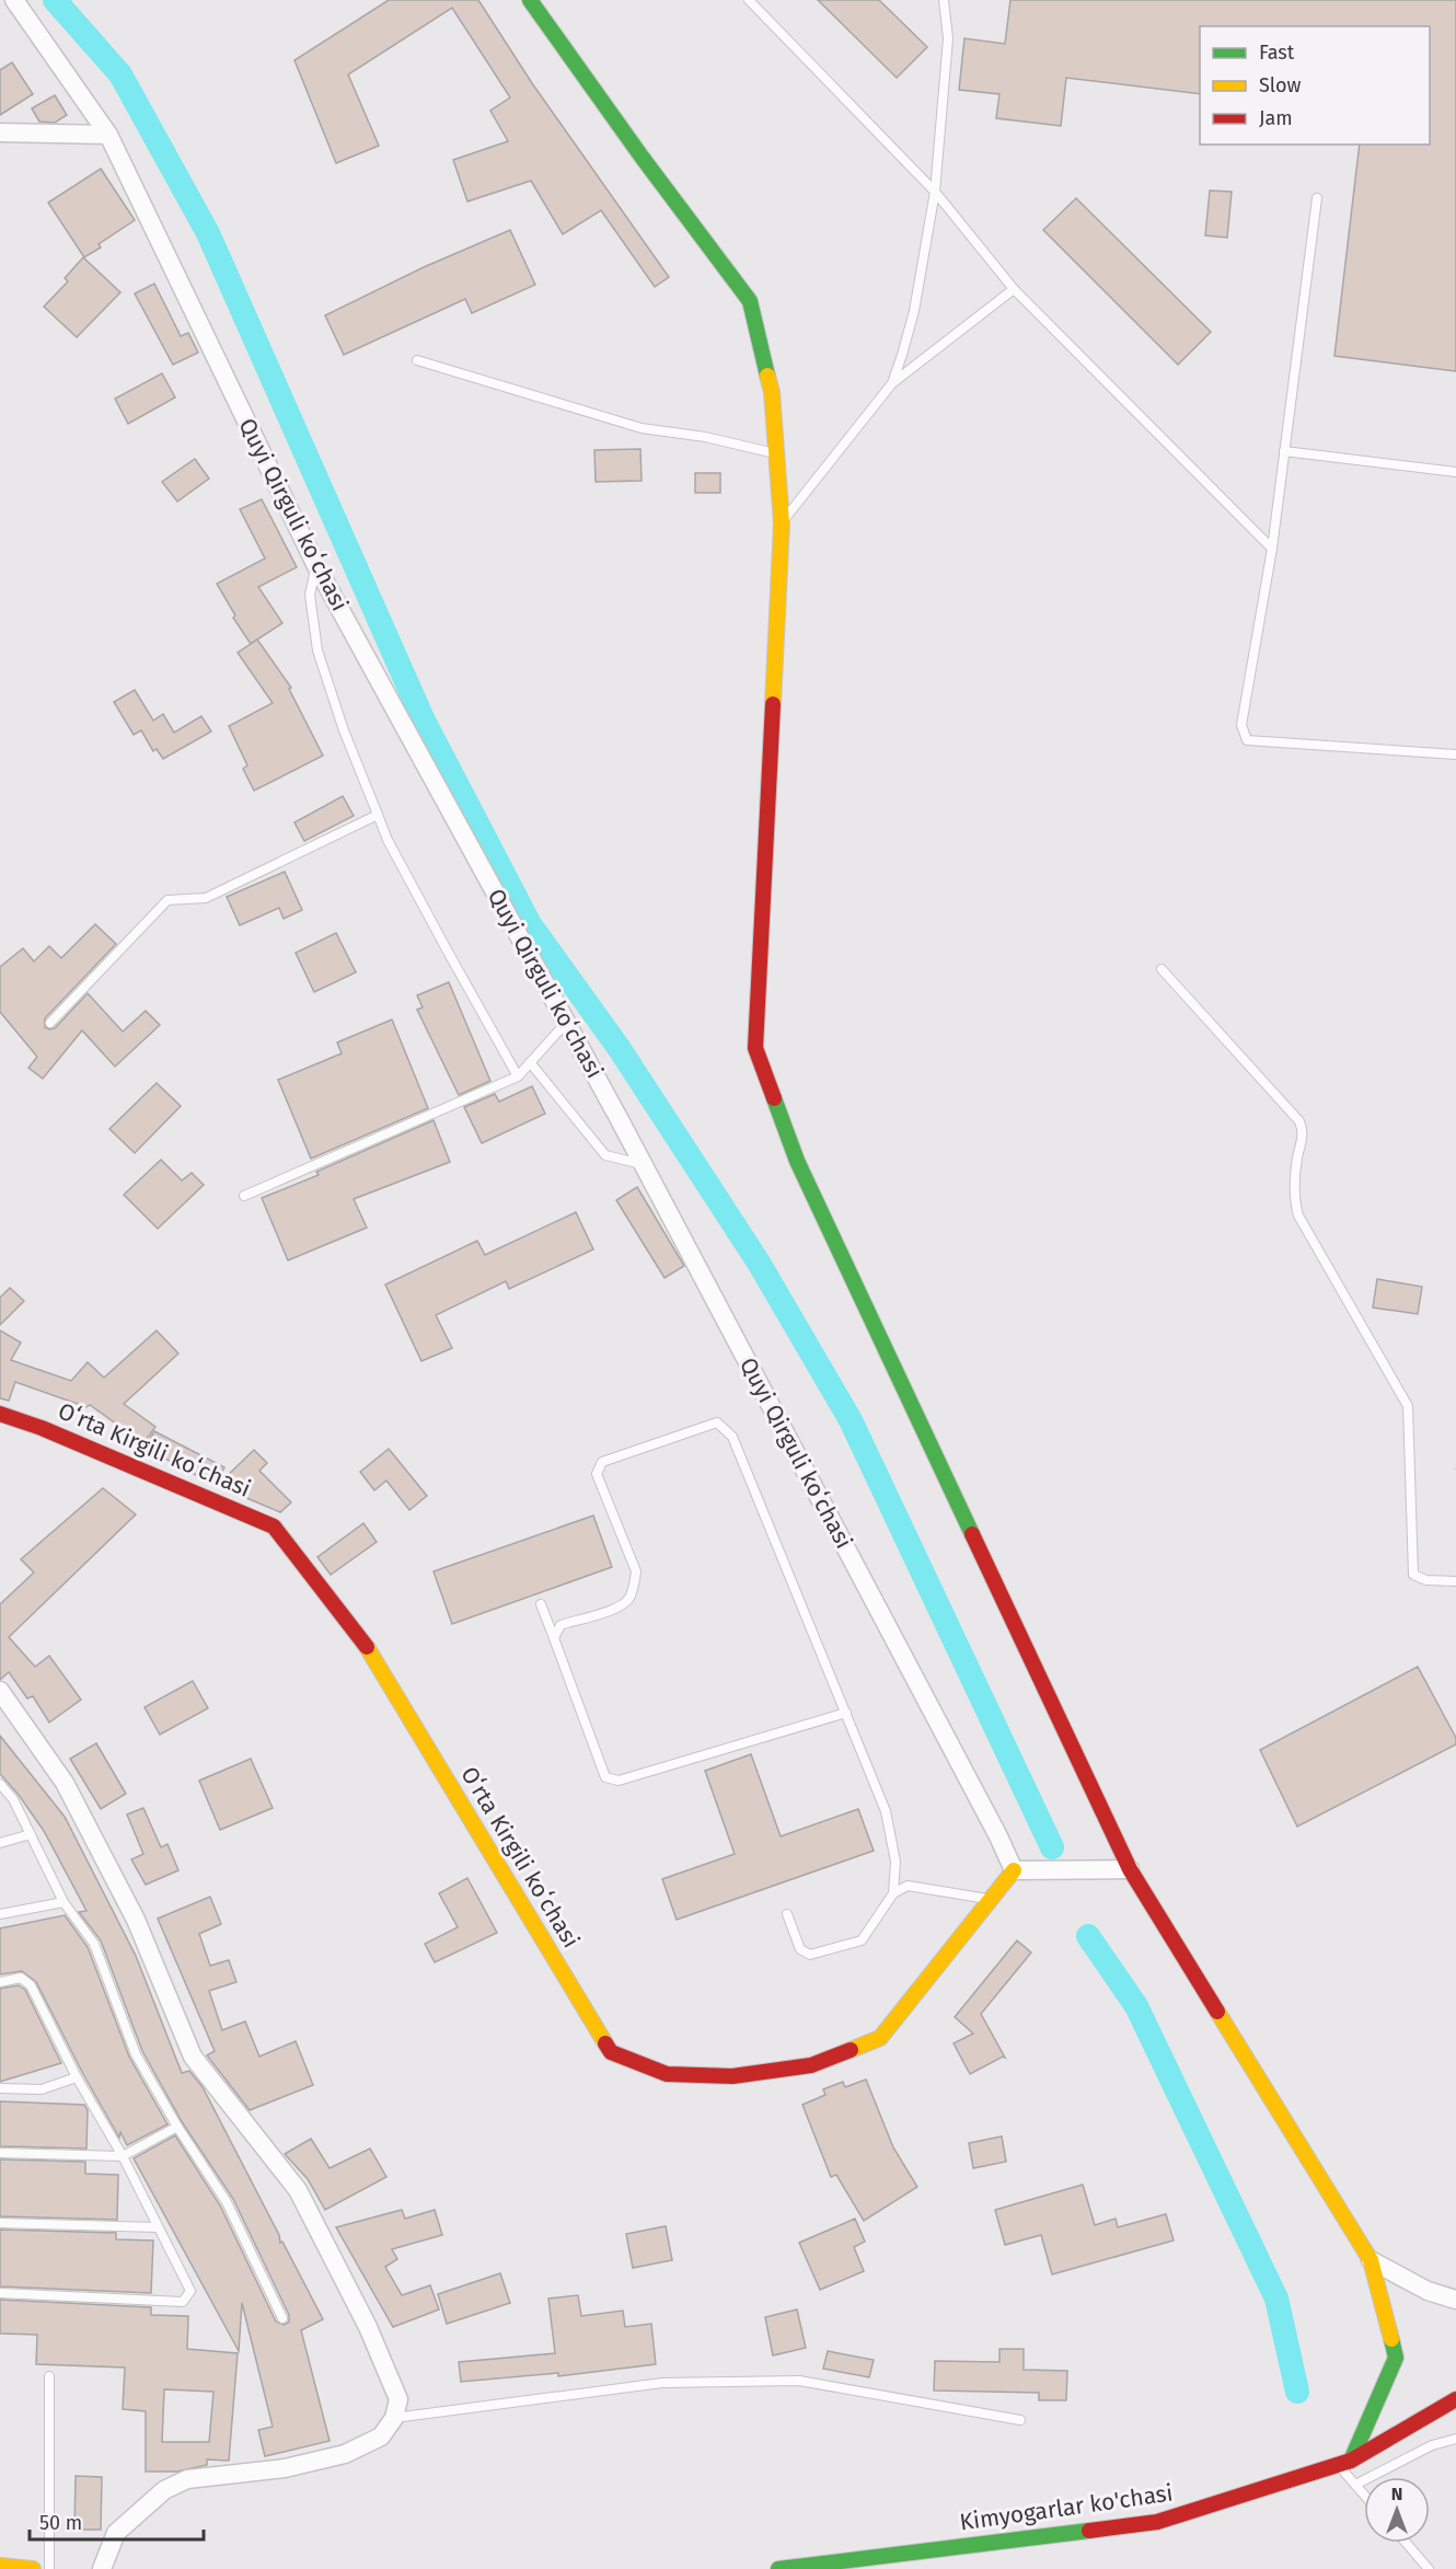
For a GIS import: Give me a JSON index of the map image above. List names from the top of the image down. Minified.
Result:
{"streets":{"street":["Quyi Qirguli koʻchasi","Oʻrta Kirgili koʻchasi","Kimyogarlar ko'chasi"]},"crossings":[["Quyi Qirguli koʻchasi","Oʻrta Kirgili koʻchasi"]],"legend":["Fast","Slow","Jam"],"scale_bar":"50 m","north":"top"}
